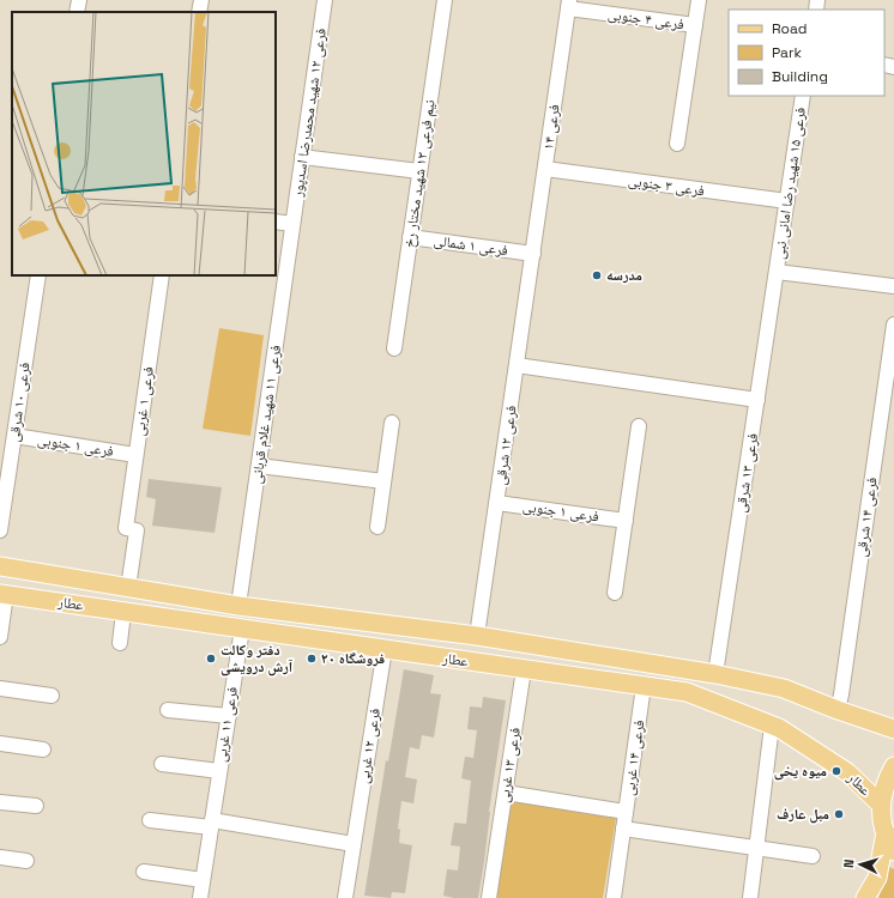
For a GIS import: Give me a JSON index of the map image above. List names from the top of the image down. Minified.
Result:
{"streets":{"main road":["عطار"],"street":["فرعی ۴ جنوبی","فرعی ۱۲ شهید محمدرضا اسدپور","فرعی ۱۴","نیم فرعی ۱۳ شهید مختار رخ","فرعی ۱۵ شهید رضا امانی نبی","فرعی ۳ جنوبی","فرعی ۱ شمالی","فرعی ۱ غربی","فرعی ۱۰ شرقی","فرعی ۱۱ شهید غلام قربانی","فرعی ۱ جنوبی","فرعی ۱۲ شرقی","فرعی ۱۳ شرقی","فرعی ۱۴ شرقی","فرعی ۱۱ غربی","فرعی ۱۲ غربی","فرعی ۱۴ غربی","فرعی ۱۳ غربی"]},"crossings":[["فرعی ۴ جنوبی","فرعی ۱۴"],["فرعی ۱۲ شهید محمدرضا اسدپور","فرعی ۱۱ شهید غلام قربانی"],["فرعی ۱۴","فرعی ۳ جنوبی"],["فرعی ۱۴","فرعی ۱ شمالی"],["فرعی ۱۴","فرعی ۱۲ شرقی"],["نیم فرعی ۱۳ شهید مختار رخ","فرعی ۱ شمالی"],["فرعی ۱۵ شهید رضا امانی نبی","فرعی ۳ جنوبی"],["فرعی ۱۵ شهید رضا امانی نبی","فرعی ۱۳ شرقی"],["فرعی ۱ شمالی","فرعی ۱۲ شرقی"],["فرعی ۱ غربی","فرعی ۱ جنوبی"],["فرعی ۱ غربی","عطار"],["فرعی ۱۰ شرقی","فرعی ۱ جنوبی"],["فرعی ۱۱ شهید غلام قربانی","عطار"],["فرعی ۱ جنوبی","فرعی ۱۲ شرقی"],["فرعی ۱۲ شرقی","عطار"],["فرعی ۱۳ شرقی","عطار"],["فرعی ۱۴ شرقی","عطار"],["عطار","فرعی ۱۱ غربی"],["عطار","فرعی ۱۲ غربی"],["عطار","فرعی ۱۴ غربی"],["عطار","فرعی ۱۳ غربی"]],"places":["مدرسه","دفتر وکالت آرش درویشی","فروشگاه ۲۰","میوه یخی","مبل عارف"],"legend":["Road","Park","Building"],"north":"left"}
